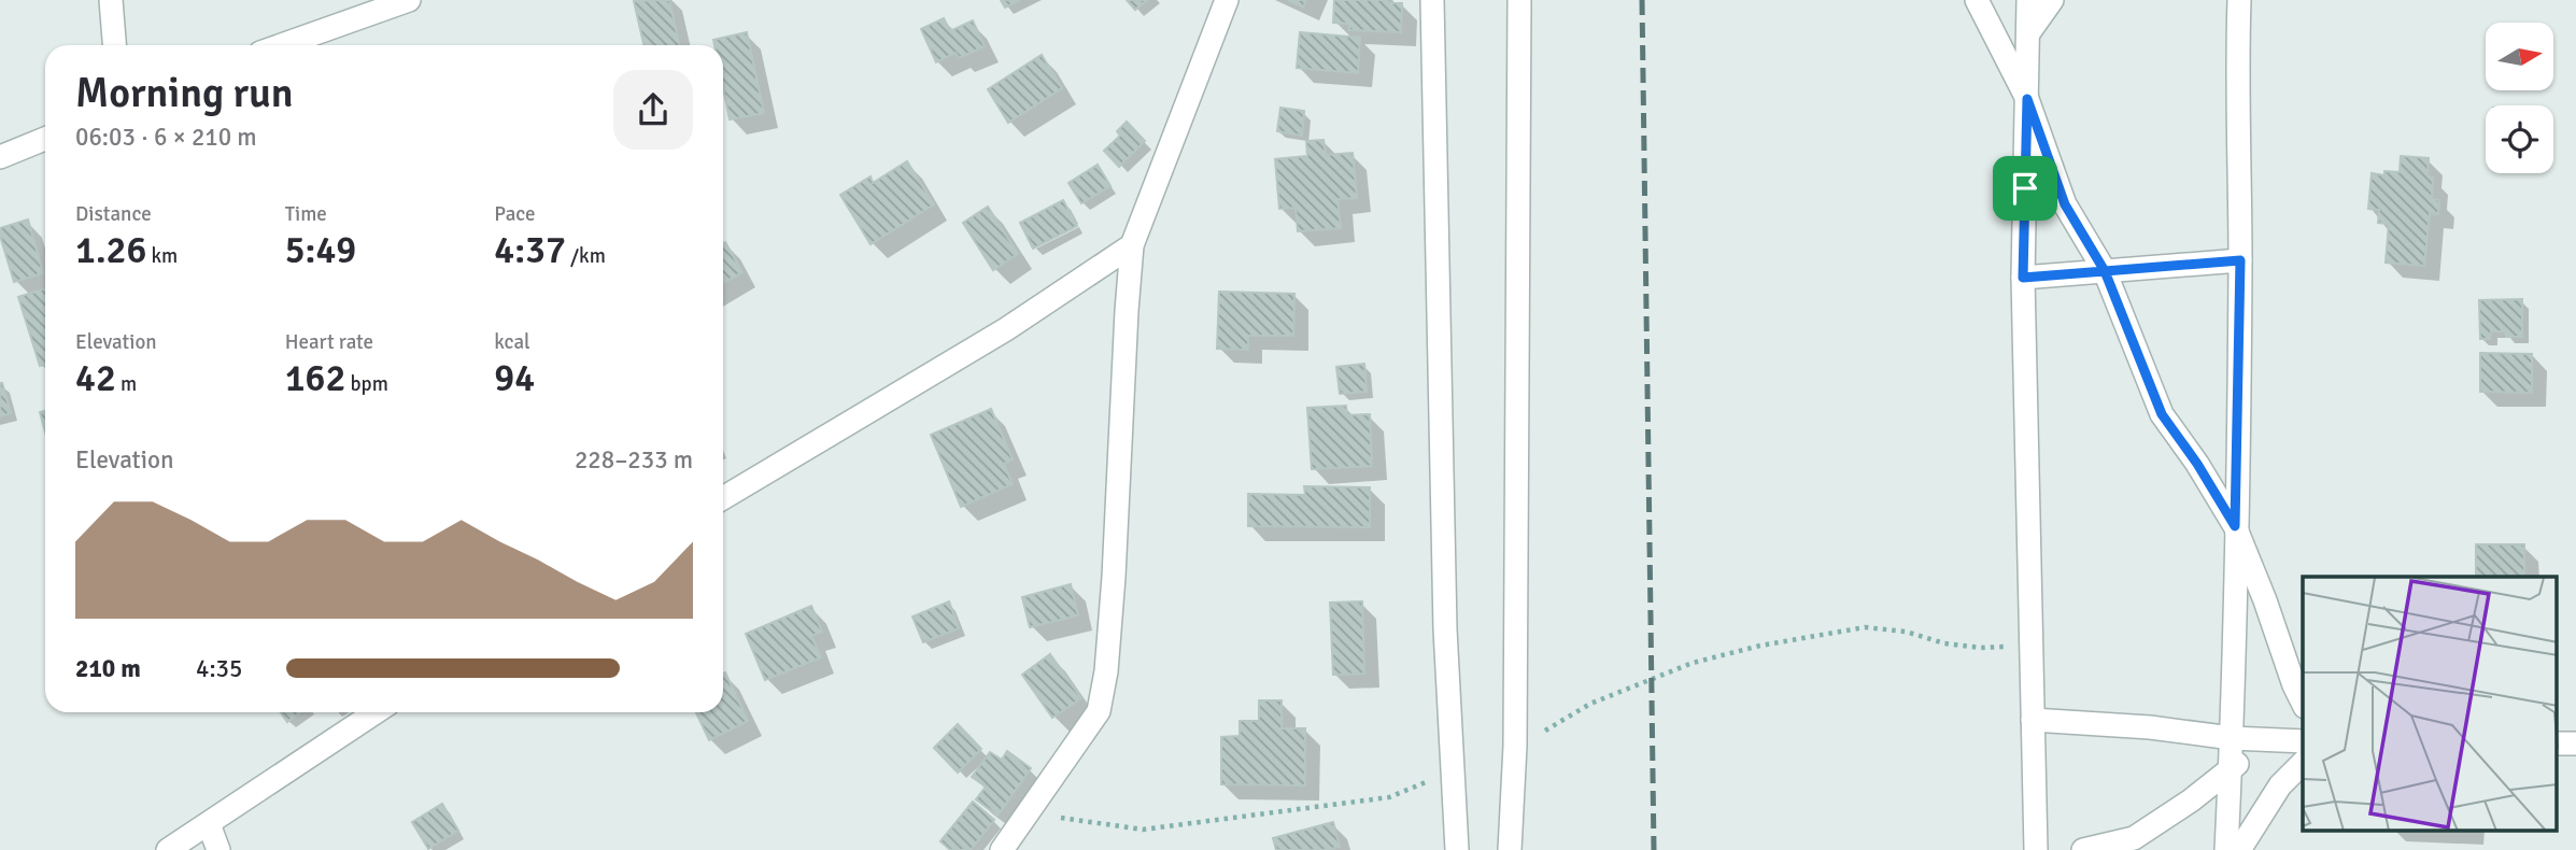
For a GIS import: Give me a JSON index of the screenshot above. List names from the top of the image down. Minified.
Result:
{"north":"right","page":{"heading":["Morning run","06:03 · 6 × 210 m"],"stats":[["Distance","1.26 km"],["Time","5:49"],["Pace","4:37 /km"],["Elevation","42 m"],["Heart rate","162 bpm"],["kcal","94"]],"chart":["Elevation","228–233 m"],"list":[{"name":"210 m","note":"4:35"}]}}
